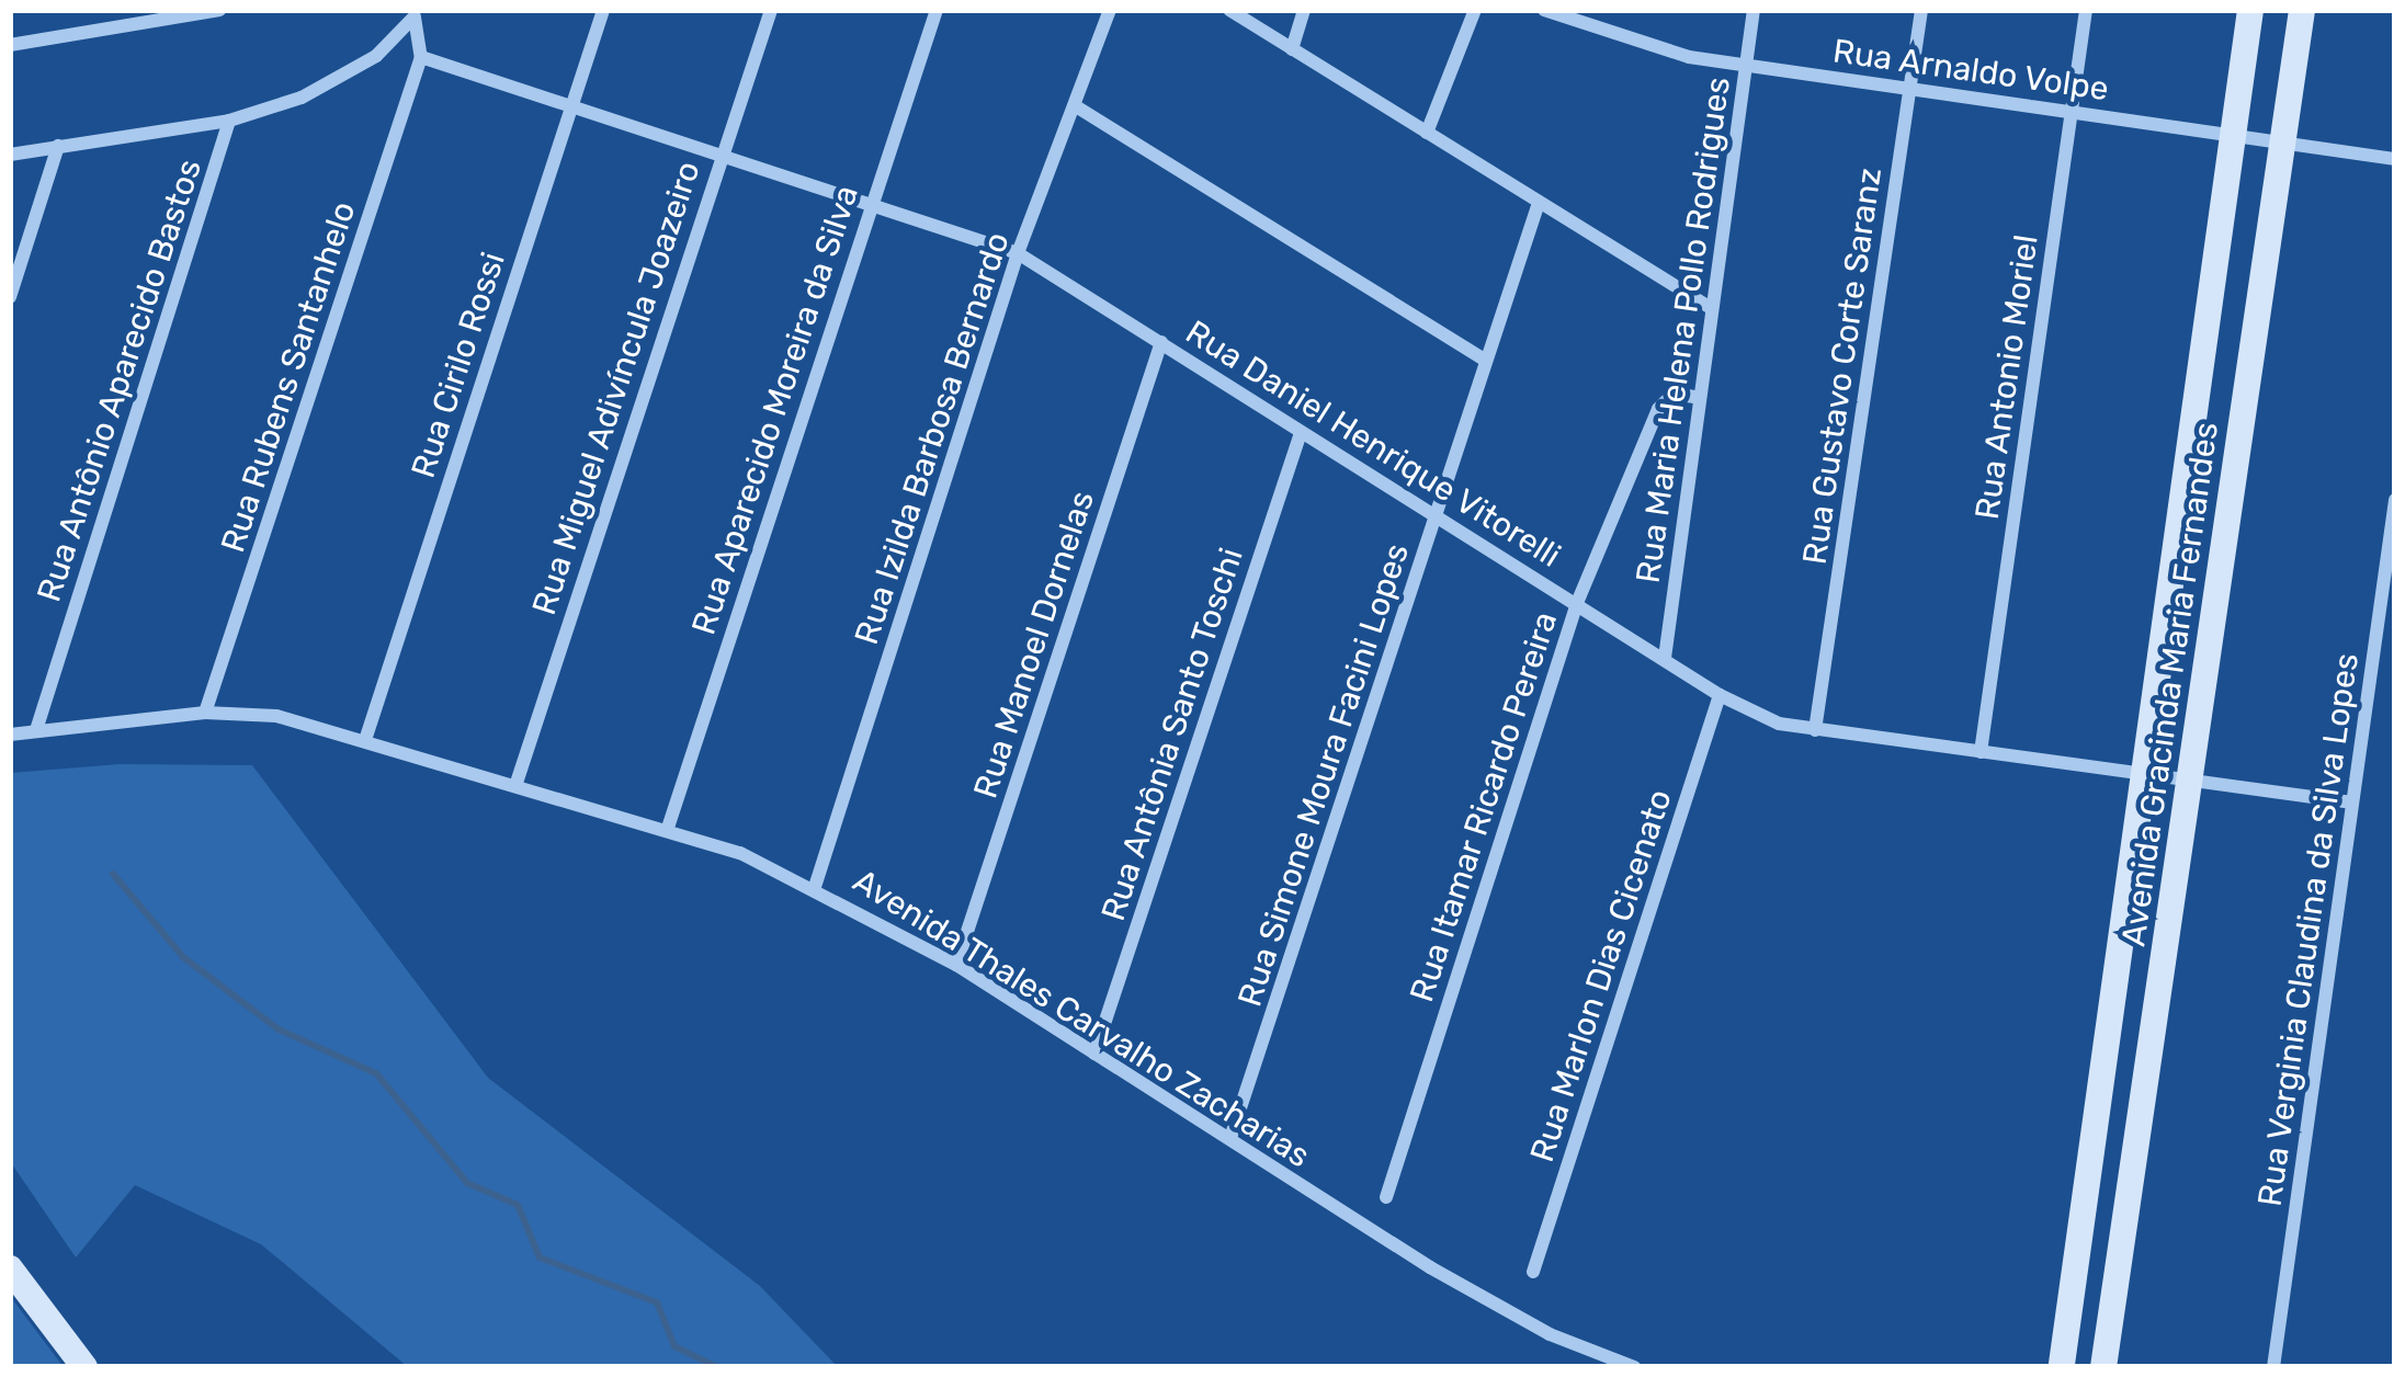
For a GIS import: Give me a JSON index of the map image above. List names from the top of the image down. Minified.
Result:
{"streets":{"street":["Rua Arnaldo Volpe","Rua Maria Helena Pollo Rodrigues","Rua Cirilo Rossi","Rua Gustavo Corte Saranz","Rua Rubens Santanhelo","Rua Antonio Moriel","Rua Antônio Aparecido Bastos","Rua Miguel Adivíncula Joazeiro","Rua Aparecido Moreira da Silva","Rua Izilda Barbosa Bernardo","Rua Daniel Henrique Vitorelli","Rua Manoel Dornelas","Avenida Gracinda Maria Fernandes","Rua Antônia Santo Toschi","Rua Simone Moura Facini Lopes","Rua Itamar Ricardo Pereira","Rua Verginia Claudina da Silva Lopes","Rua Marlon Dias Cicenato","Avenida Thales Carvalho Zacharias"]},"crossings":[["Rua Arnaldo Volpe","Rua Maria Helena Pollo Rodrigues"],["Rua Arnaldo Volpe","Rua Gustavo Corte Saranz"],["Rua Arnaldo Volpe","Rua Antonio Moriel"],["Rua Arnaldo Volpe","Avenida Gracinda Maria Fernandes"],["Rua Maria Helena Pollo Rodrigues","Rua Daniel Henrique Vitorelli"],["Rua Maria Helena Pollo Rodrigues","Rua Itamar Ricardo Pereira"],["Rua Cirilo Rossi","Rua Daniel Henrique Vitorelli"],["Rua Cirilo Rossi","Avenida Thales Carvalho Zacharias"],["Rua Gustavo Corte Saranz","Rua Daniel Henrique Vitorelli"],["Rua Rubens Santanhelo","Rua Daniel Henrique Vitorelli"],["Rua Rubens Santanhelo","Avenida Thales Carvalho Zacharias"],["Rua Antonio Moriel","Rua Daniel Henrique Vitorelli"],["Rua Antônio Aparecido Bastos","Avenida Thales Carvalho Zacharias"],["Rua Miguel Adivíncula Joazeiro","Rua Daniel Henrique Vitorelli"],["Rua Miguel Adivíncula Joazeiro","Avenida Thales Carvalho Zacharias"],["Rua Aparecido Moreira da Silva","Rua Daniel Henrique Vitorelli"],["Rua Aparecido Moreira da Silva","Avenida Thales Carvalho Zacharias"],["Rua Izilda Barbosa Bernardo","Rua Daniel Henrique Vitorelli"],["Rua Izilda Barbosa Bernardo","Avenida Thales Carvalho Zacharias"],["Rua Daniel Henrique Vitorelli","Rua Manoel Dornelas"],["Rua Daniel Henrique Vitorelli","Avenida Gracinda Maria Fernandes"],["Rua Daniel Henrique Vitorelli","Rua Antônia Santo Toschi"],["Rua Daniel Henrique Vitorelli","Rua Simone Moura Facini Lopes"],["Rua Daniel Henrique Vitorelli","Rua Itamar Ricardo Pereira"],["Rua Daniel Henrique Vitorelli","Rua Verginia Claudina da Silva Lopes"],["Rua Daniel Henrique Vitorelli","Rua Marlon Dias Cicenato"],["Rua Manoel Dornelas","Avenida Thales Carvalho Zacharias"],["Rua Antônia Santo Toschi","Avenida Thales Carvalho Zacharias"],["Rua Simone Moura Facini Lopes","Avenida Thales Carvalho Zacharias"]]}
